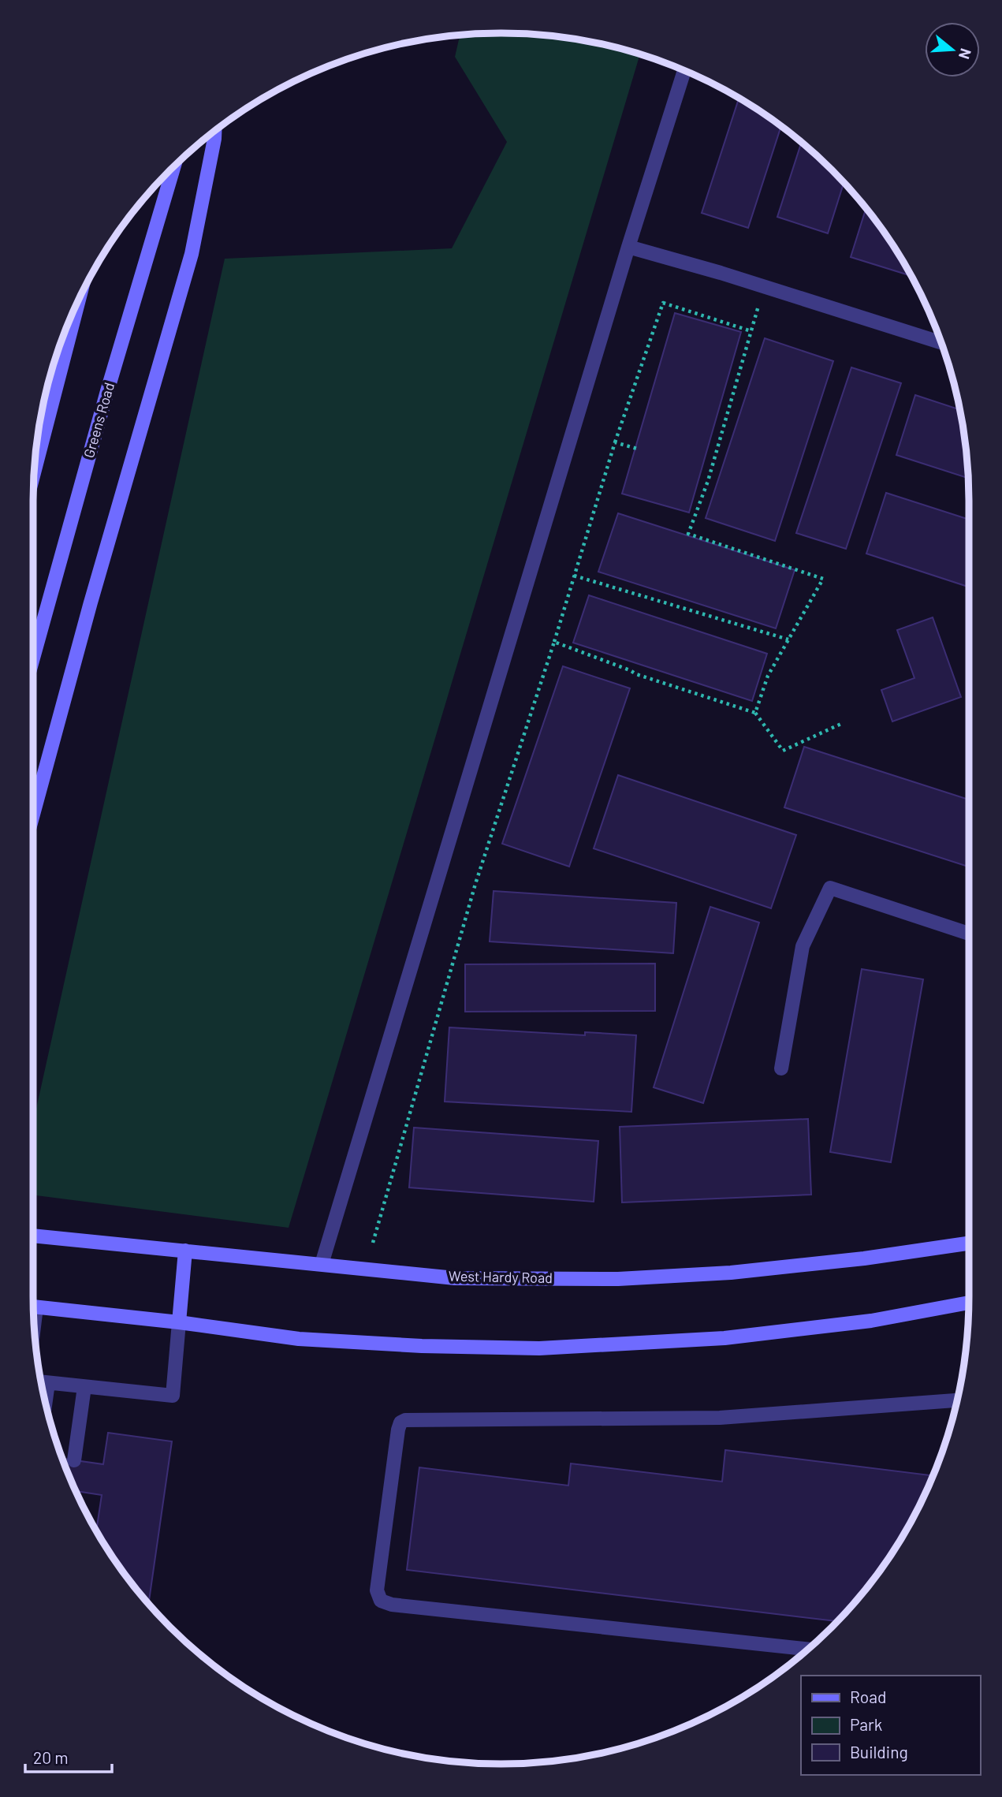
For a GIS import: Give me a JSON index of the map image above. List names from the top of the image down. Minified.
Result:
{"streets":{"street":["Greens Road","West Hardy Road"]},"legend":["Road","Park","Building"],"scale_bar":"20 m","north":"right"}
